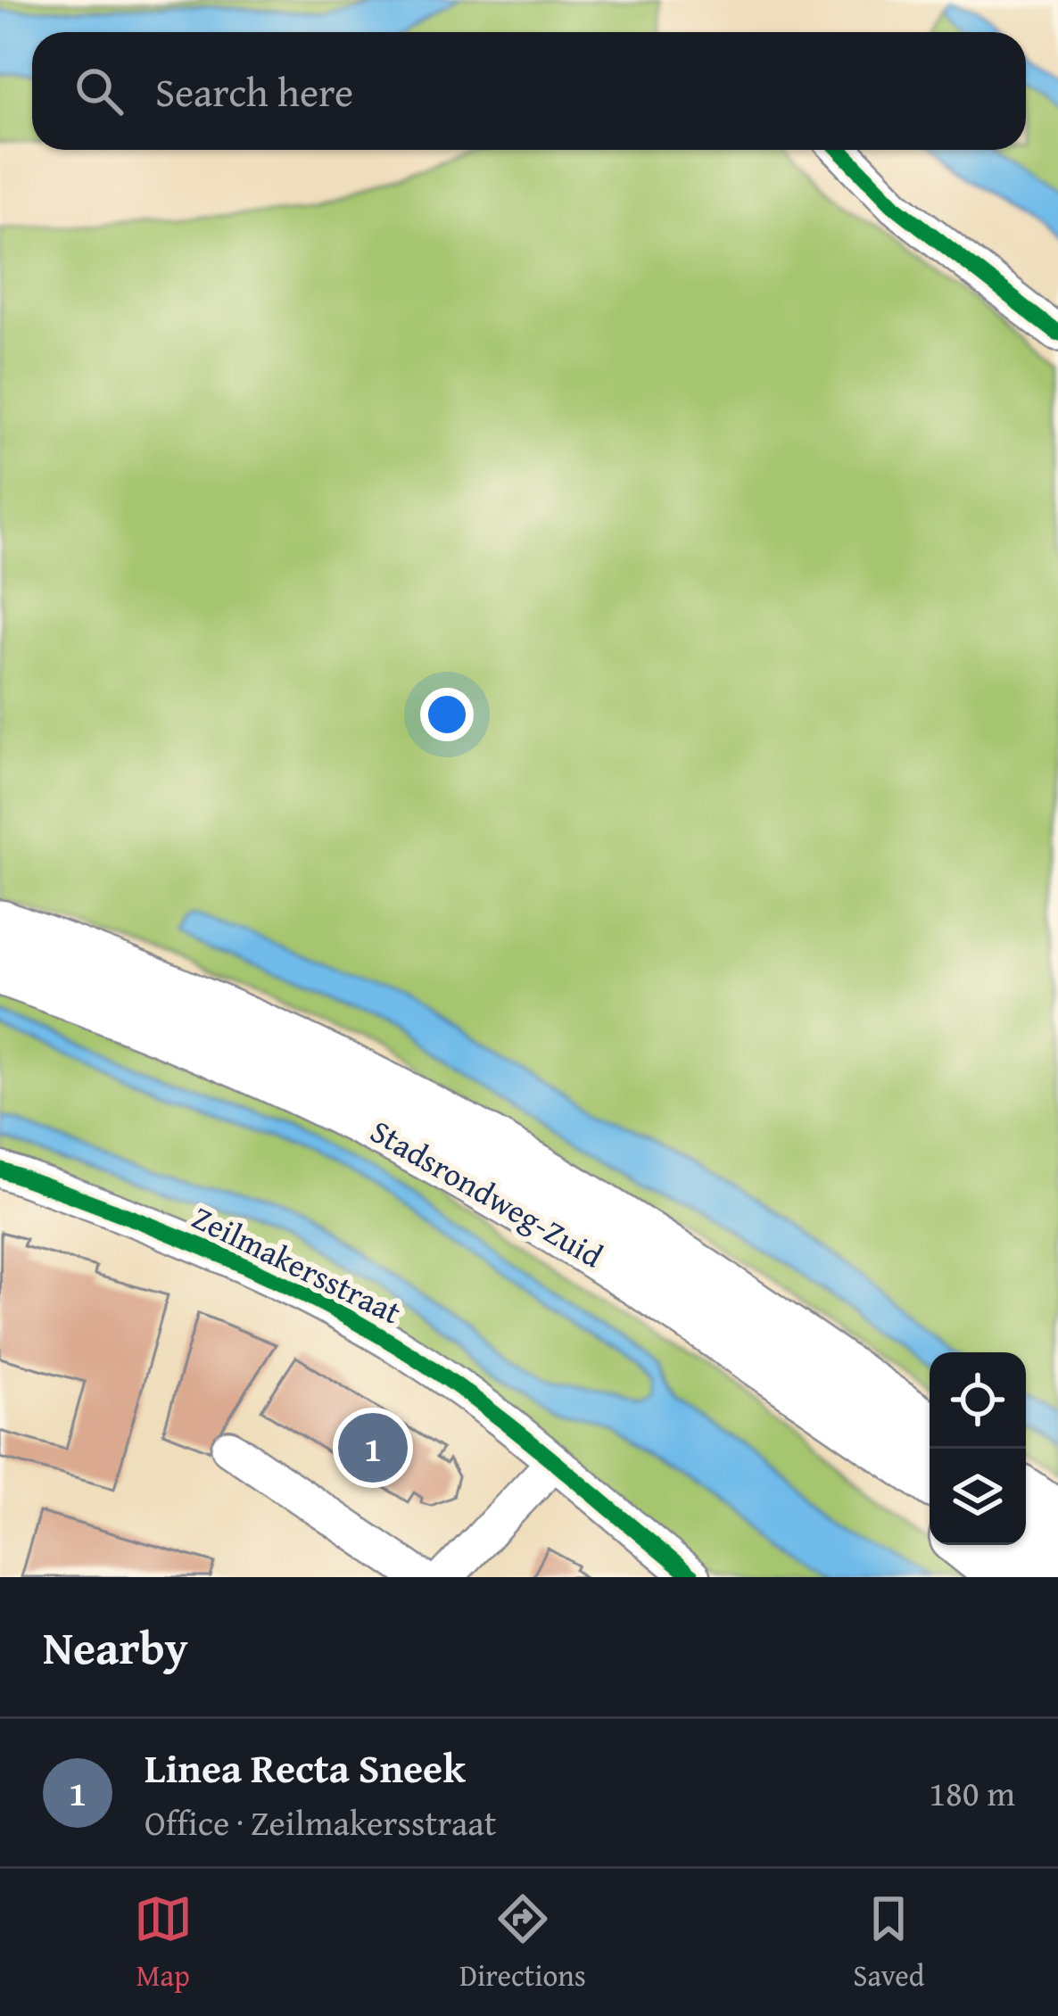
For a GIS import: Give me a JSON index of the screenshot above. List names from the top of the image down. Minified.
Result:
{"streets":{"highway":["Stadsrondweg-Zuid"],"street":["Zeilmakersstraat"]},"page":{"search":"Search here","pins":"1","heading":"Nearby","list":[{"mark":"1","name":"Linea Recta Sneek","note":"Office · Zeilmakersstraat","value":"180 m"}],"nav":["Map","Directions","Saved"]}}
